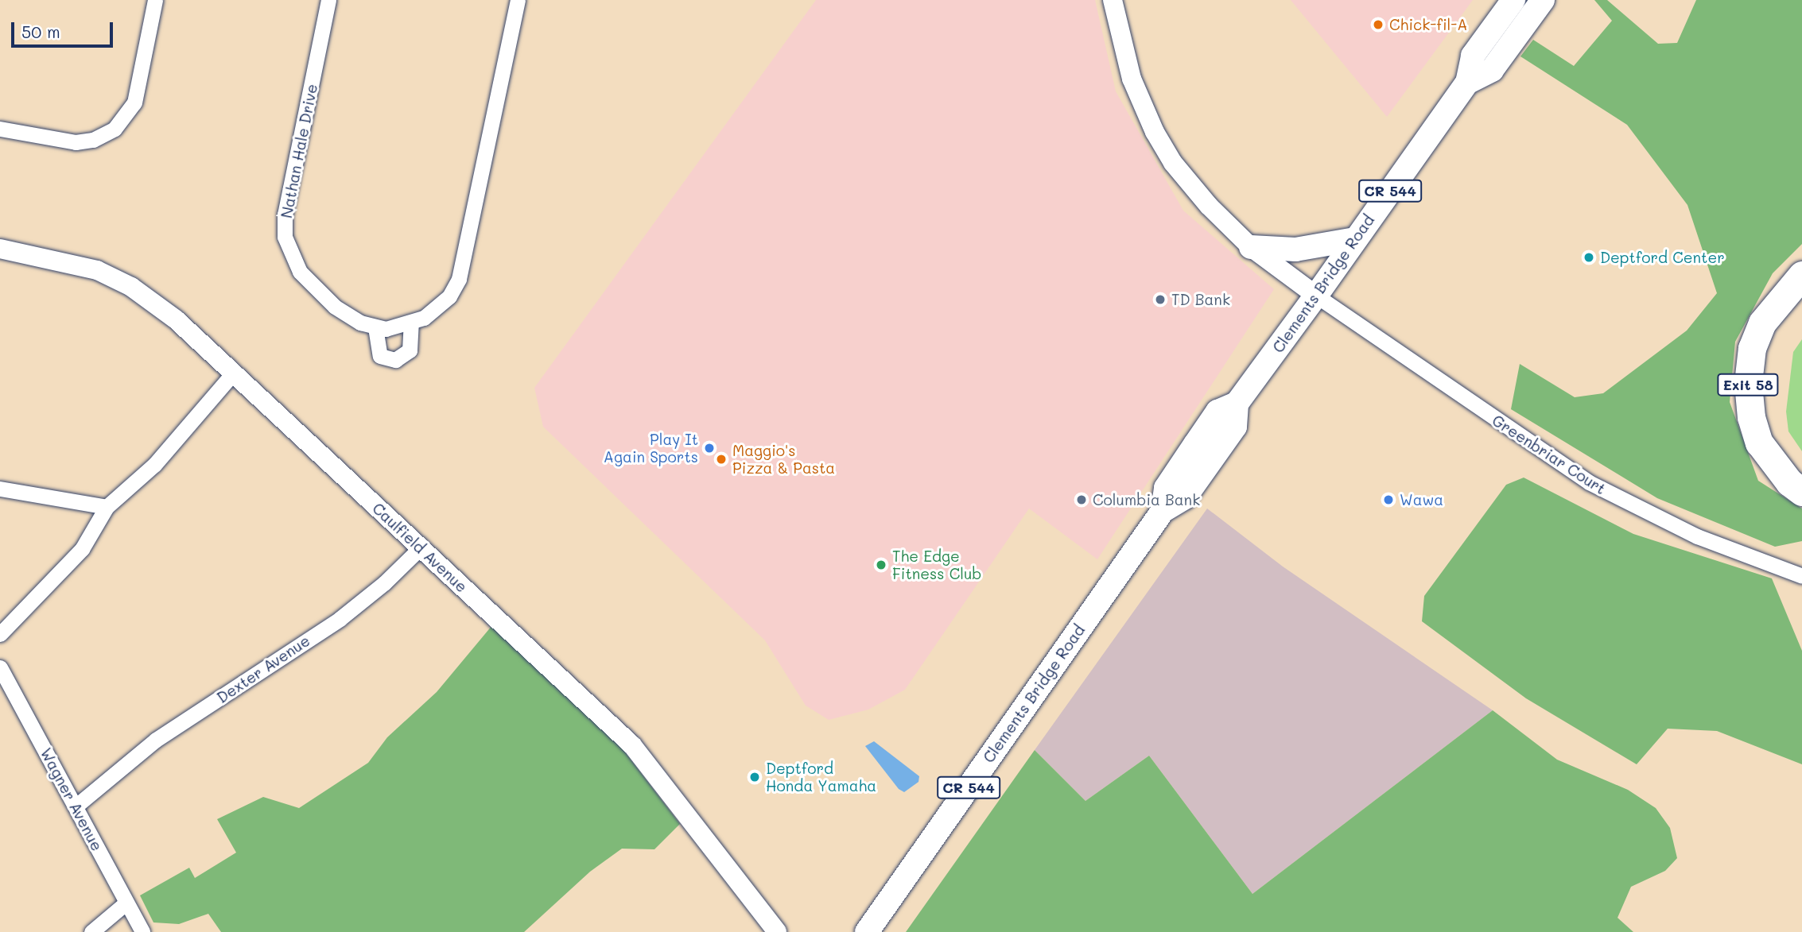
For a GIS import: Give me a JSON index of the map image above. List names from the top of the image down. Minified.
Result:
{"streets":{"highway":["Exit 58"],"main road":["CR 544","Clements Bridge Road"],"street":["Nathan Hale Drive","Greenbriar Court","Caulfield Avenue","Dexter Avenue","Wagner Avenue"]},"crossings":[["Clements Bridge Road","Greenbriar Court"],["Caulfield Avenue","Dexter Avenue"],["Dexter Avenue","Wagner Avenue"]],"places":["Chick-fil-A","Deptford Center","TD Bank","Play It Again Sports","Maggio's Pizza & Pasta","Columbia Bank","Wawa","The Edge Fitness Club","Deptford Honda Yamaha"],"scale_bar":"50 m"}
